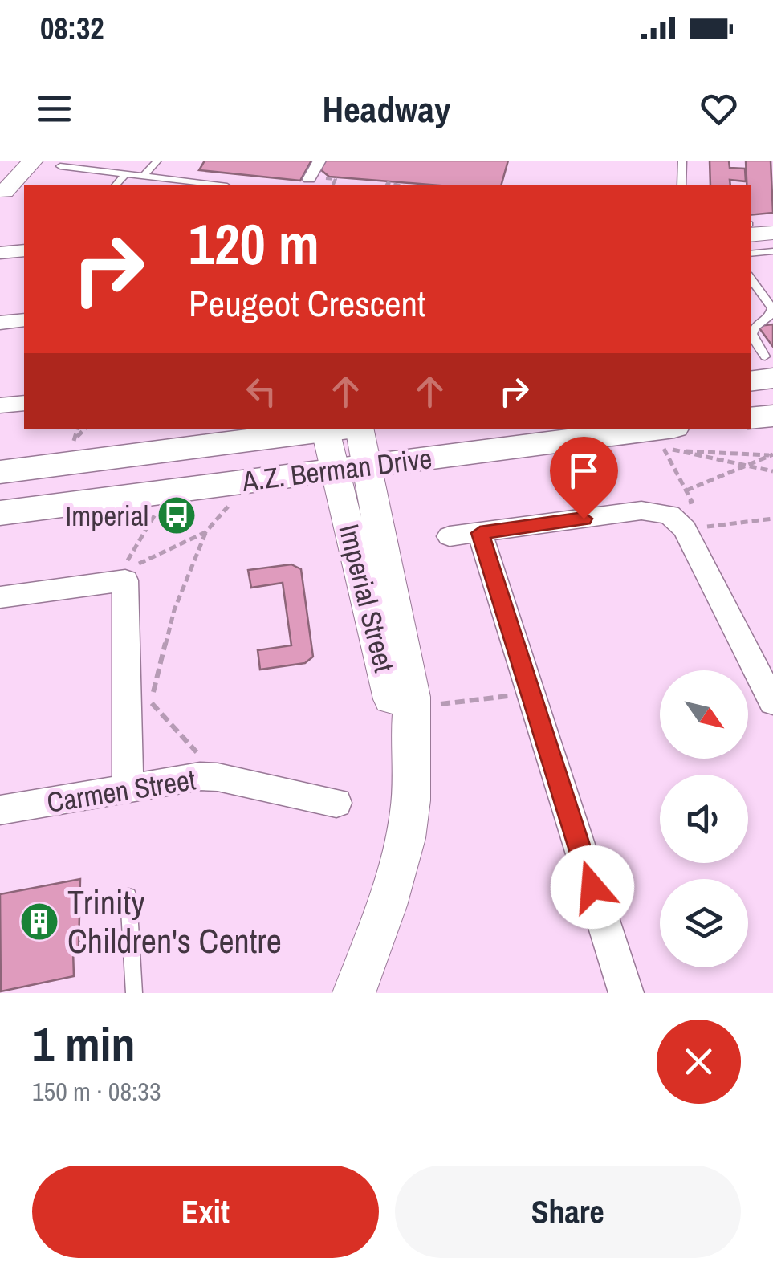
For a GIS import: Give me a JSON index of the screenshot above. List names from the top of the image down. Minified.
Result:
{"streets":{"main road":["A.Z. Berman Drive"],"street":["Imperial Street","Carmen Street"]},"crossings":[["A.Z. Berman Drive","Imperial Street"]],"places":{"bus stop":["Imperial"],"building":["Trinity Children's Centre"]},"north":"bottom right","page":{"status":"08:32","header":"Headway","turn":["120 m","Peugeot Crescent"],"heading":["1 min","150 m · 08:33"],"buttons":["Exit","Share"]}}
